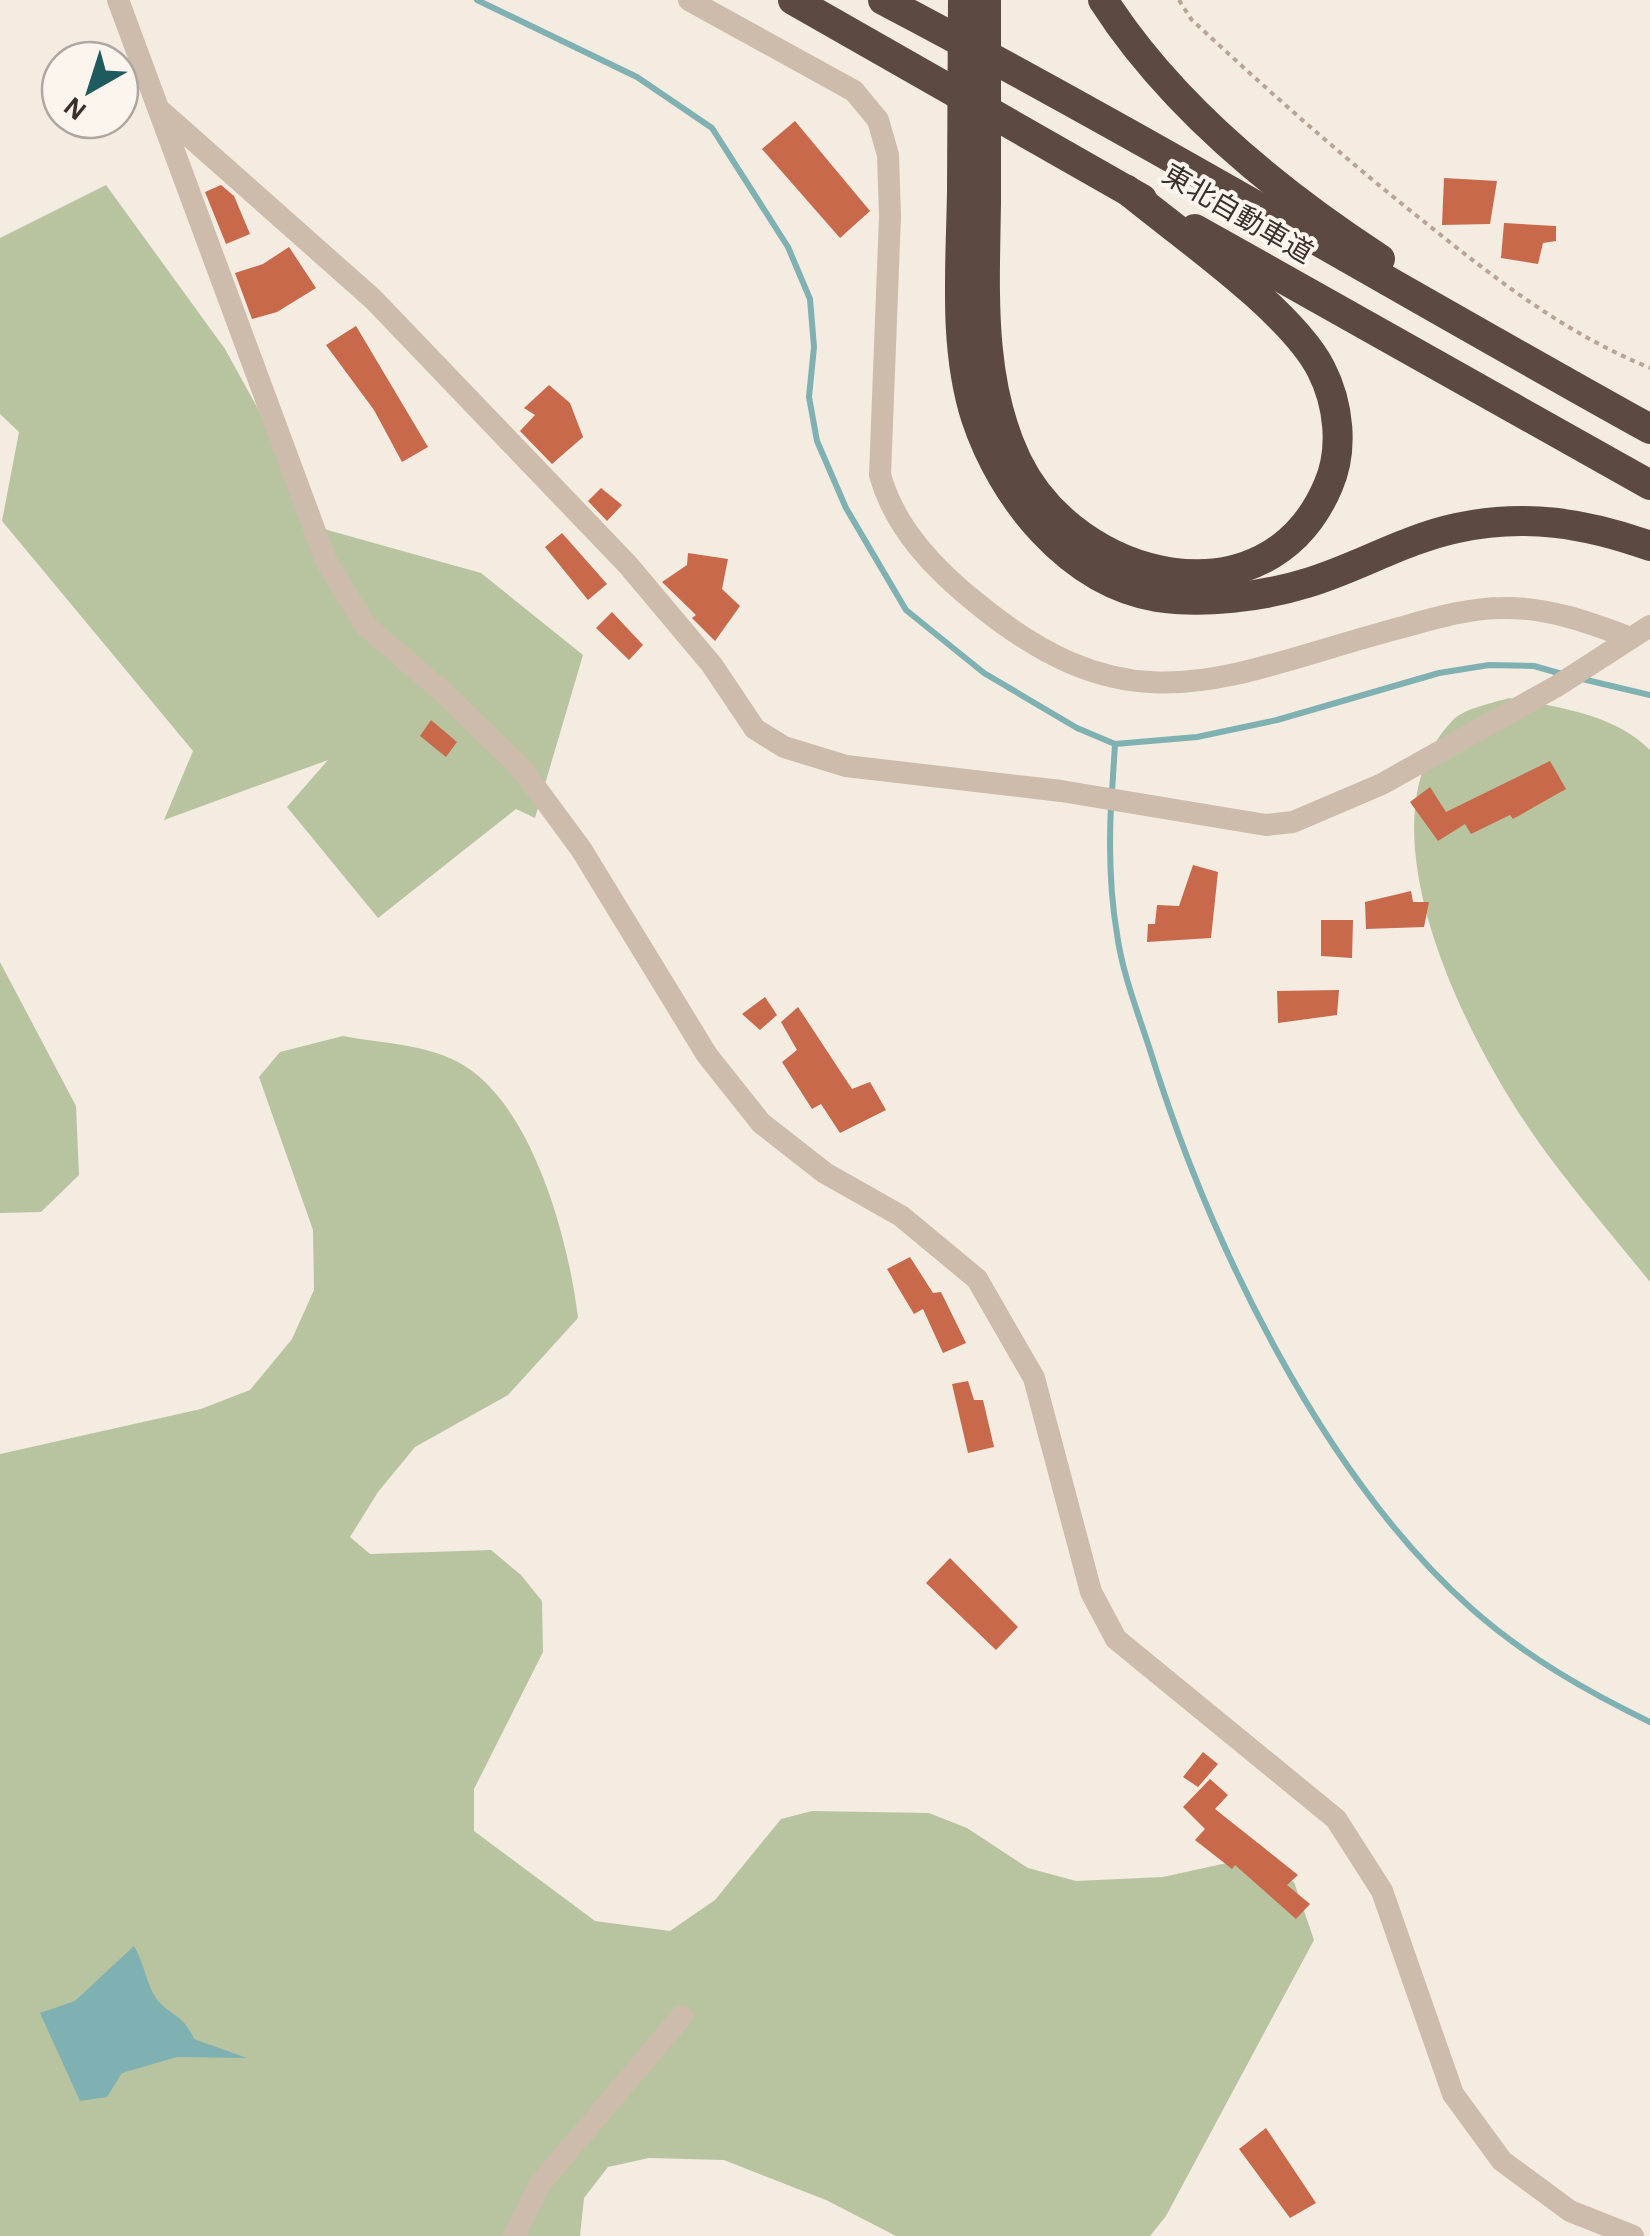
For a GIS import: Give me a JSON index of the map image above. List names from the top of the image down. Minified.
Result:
{"streets":{"highway":["東北自動車道"]},"north":"bottom left"}
